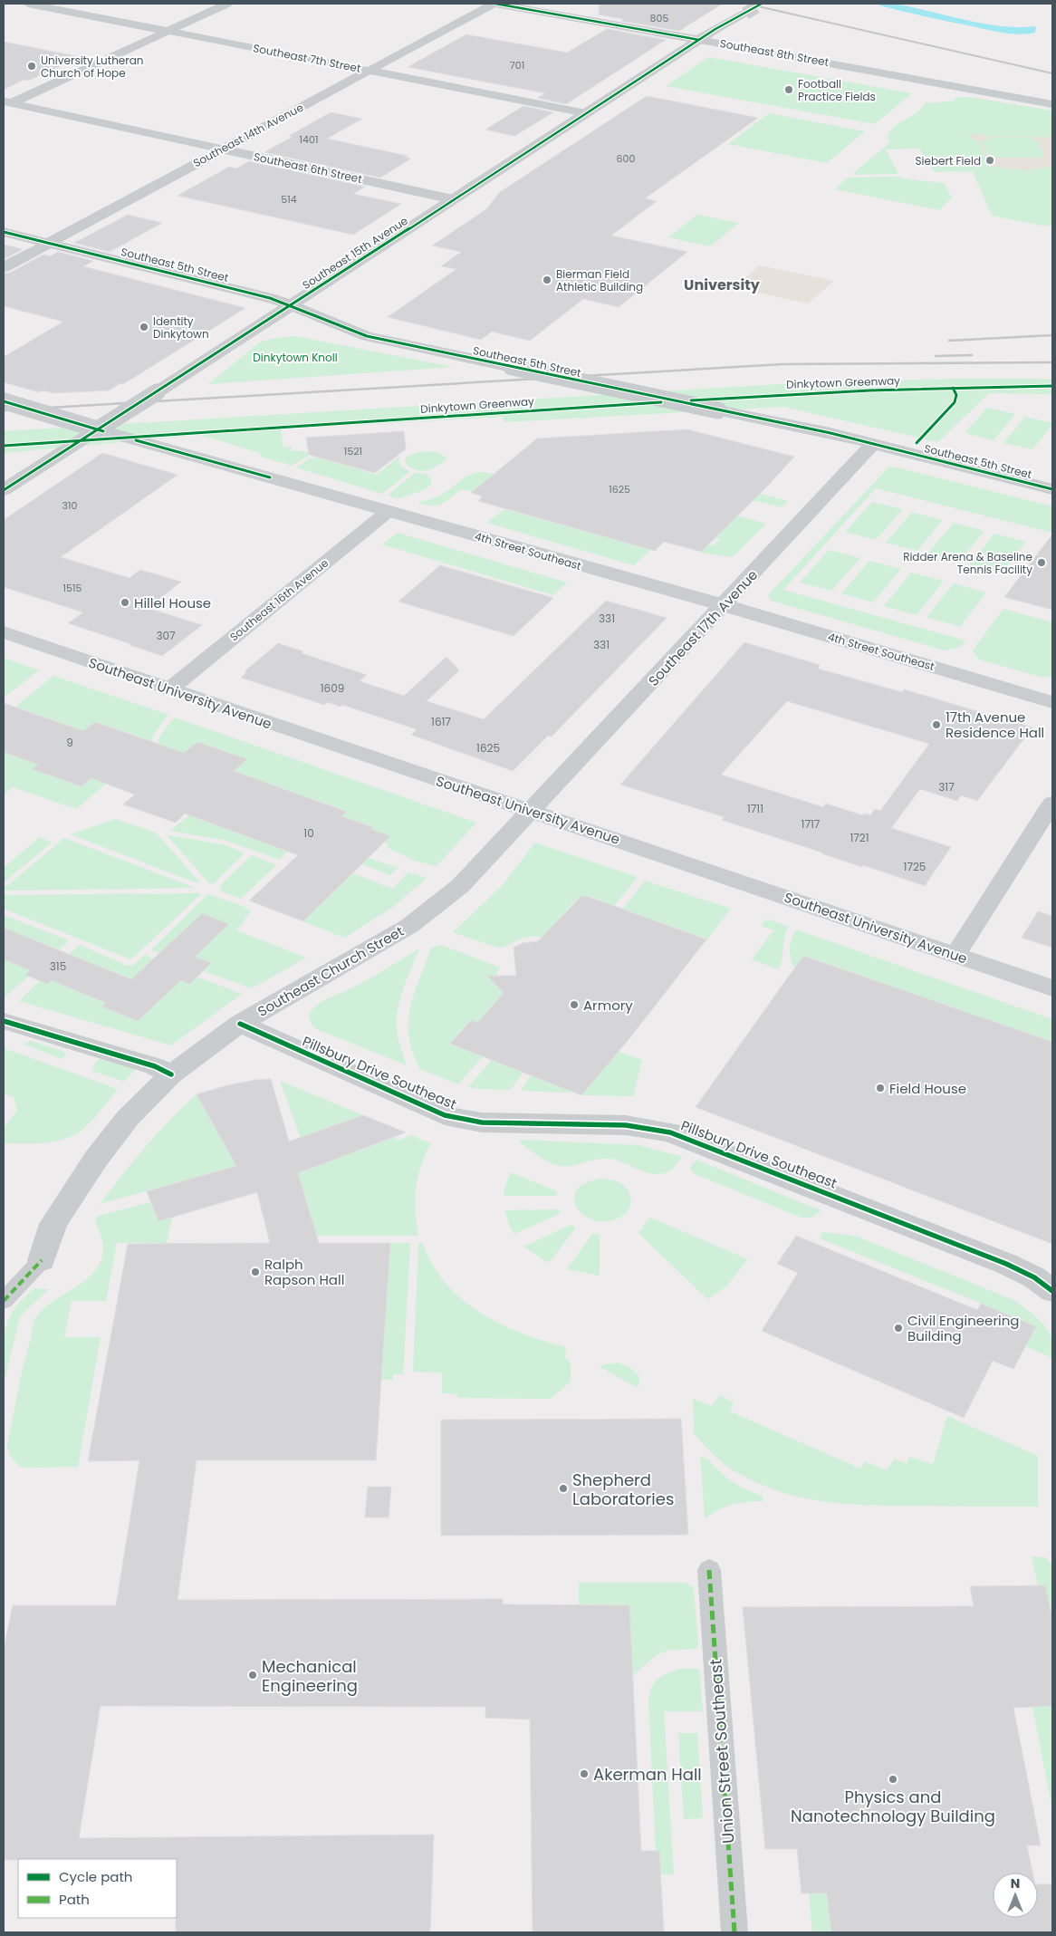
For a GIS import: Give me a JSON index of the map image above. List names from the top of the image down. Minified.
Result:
{"streets":{"main road":["4th Street Southeast","Southeast University Avenue"],"street":["Southeast 8th Street","Southeast 7th Street","Southeast 14th Avenue","Southeast 6th Street","Southeast 15th Avenue","Southeast 5th Street","Southeast 16th Avenue","Southeast 17th Avenue","Southeast Church Street","Pillsbury Drive Southeast","Union Street Southeast"],"cycle path":["Dinkytown Greenway"]},"crossings":[["Southeast 8th Street","Southeast 14th Avenue"],["Southeast 8th Street","Southeast 15th Avenue"],["Southeast 7th Street","Southeast 14th Avenue"],["Southeast 7th Street","Southeast 15th Avenue"],["Southeast 14th Avenue","Southeast 6th Street"],["Southeast 14th Avenue","Southeast 5th Street"],["Southeast 6th Street","Southeast 15th Avenue"],["Southeast 15th Avenue","Southeast 5th Street"],["Southeast 15th Avenue","4th Street Southeast"],["Southeast 5th Street","Southeast 17th Avenue"],["4th Street Southeast","Southeast 16th Avenue"],["4th Street Southeast","Southeast 17th Avenue"],["Southeast 16th Avenue","Southeast University Avenue"],["Southeast 17th Avenue","Southeast University Avenue"],["Southeast 17th Avenue","Southeast Church Street"],["Southeast University Avenue","Southeast Church Street"],["Southeast Church Street","Pillsbury Drive Southeast"]],"districts":["University"],"parks":["Dinkytown Knoll"],"places":["University Lutheran Church of Hope","Football Practice Fields","Siebert Field","Bierman Field Athletic Building","Identity Dinkytown","Ridder Arena & Baseline Tennis Facility","Hillel House","17th Avenue Residence Hall","Armory","Field House","Ralph Rapson Hall","Civil Engineering Building","Shepherd Laboratories","Mechanical Engineering","Akerman Hall","Physics and Nanotechnology Building"],"house_numbers":["805","701","1401","600","514","1521","1625","310","1515","331","307","331","1609","1617","9","1625","317","1711","1717","10","1721","1725","315"],"legend":["Cycle path","Path"],"north":"top"}
